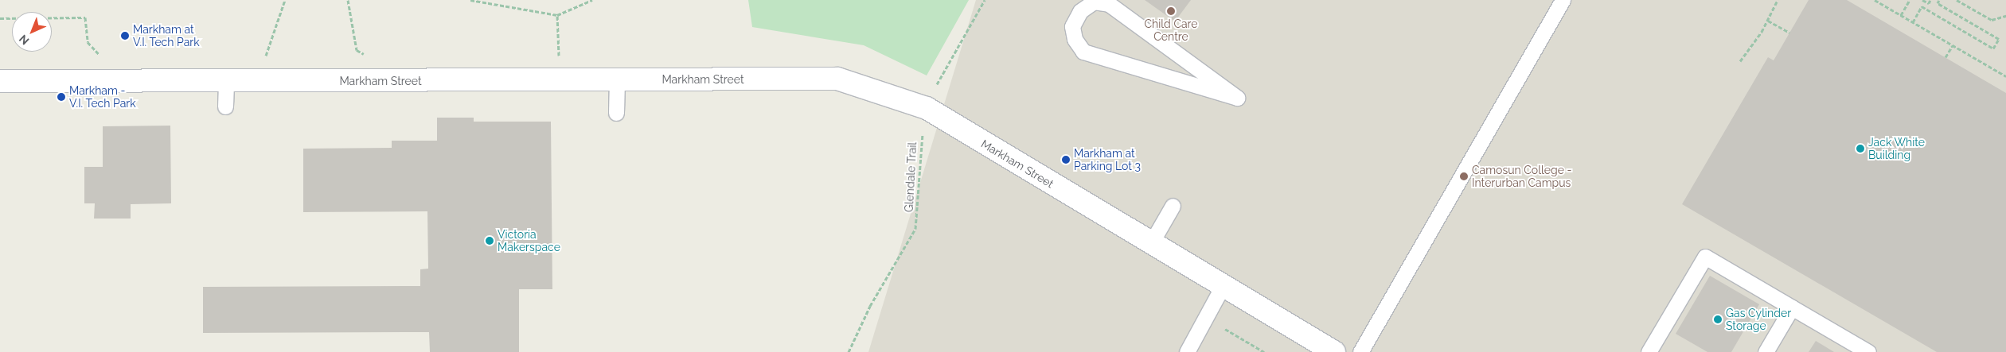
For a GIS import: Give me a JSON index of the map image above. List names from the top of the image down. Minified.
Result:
{"streets":{"street":["Markham Street"],"path":["Glendale Trail"]},"crossings":[["Markham Street","Glendale Trail"]],"places":["Child Care Centre","Markham at V.I. Tech Park","Markham - V.I. Tech Park","Jack White Building","Markham at Parking Lot 3","Camosun College - Interurban Campus","Victoria Makerspace","Gas Cylinder Storage"],"north":"bottom left"}
